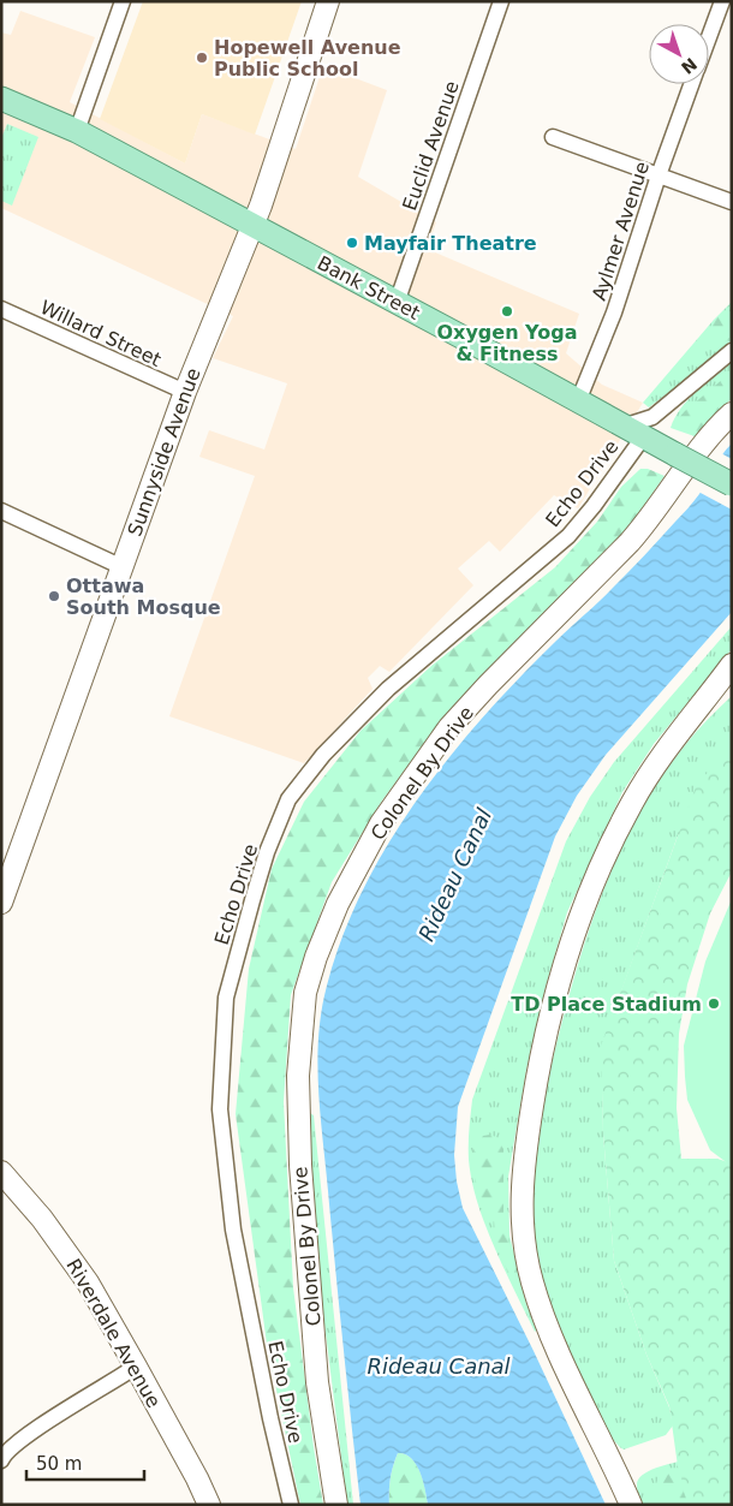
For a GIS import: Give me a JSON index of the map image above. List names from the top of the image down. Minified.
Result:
{"streets":{"main road":["Bank Street","Sunnyside Avenue","Colonel By Drive","Riverdale Avenue"],"street":["Euclid Avenue","Aylmer Avenue","Willard Street","Echo Drive"]},"crossings":[["Euclid Avenue","Bank Street"],["Aylmer Avenue","Bank Street"],["Bank Street","Sunnyside Avenue"],["Bank Street","Echo Drive"],["Willard Street","Sunnyside Avenue"]],"water":["Rideau Canal"],"places":["Hopewell Avenue Public School","Mayfair Theatre","Oxygen Yoga & Fitness","Ottawa South Mosque","TD Place Stadium"],"scale_bar":"50 m","north":"bottom right"}
